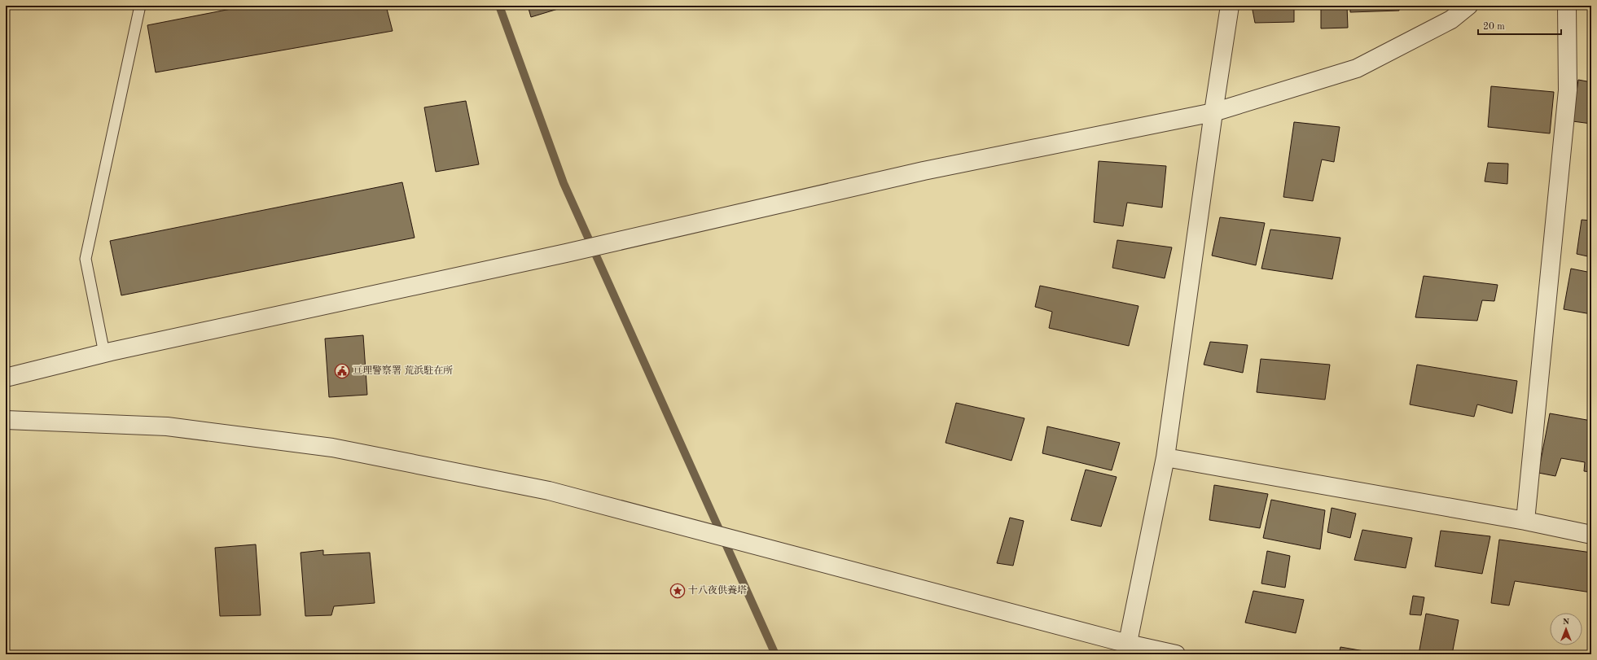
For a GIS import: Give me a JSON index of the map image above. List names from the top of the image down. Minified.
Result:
{"places":{"public building":["亘理警察署 荒浜駐在所"],"place":["十八夜供養塔"]},"scale_bar":"20 m","north":"top"}
